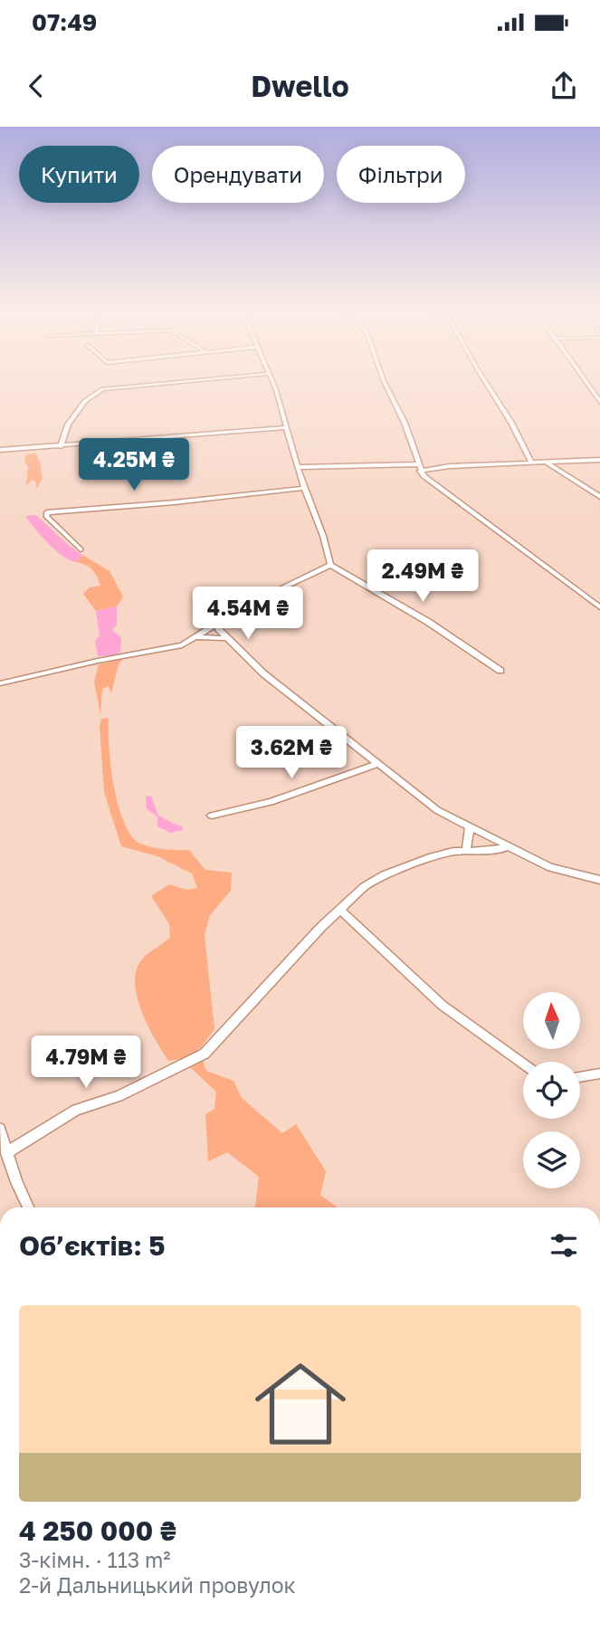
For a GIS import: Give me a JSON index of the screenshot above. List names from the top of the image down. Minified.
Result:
{"north":"top","page":{"status":"07:49","header":"Dwello","chip":["Купити","Орендувати","Фільтри"],"price":["4.25M ₴","2.49M ₴","4.54M ₴","3.62M ₴","4.79M ₴"],"heading":"Об’єктів: 5","list":[{"name":"4 250 000 ₴","note":"3-кімн. · 113 m² · 2-й Дальницький провулок"}]}}
